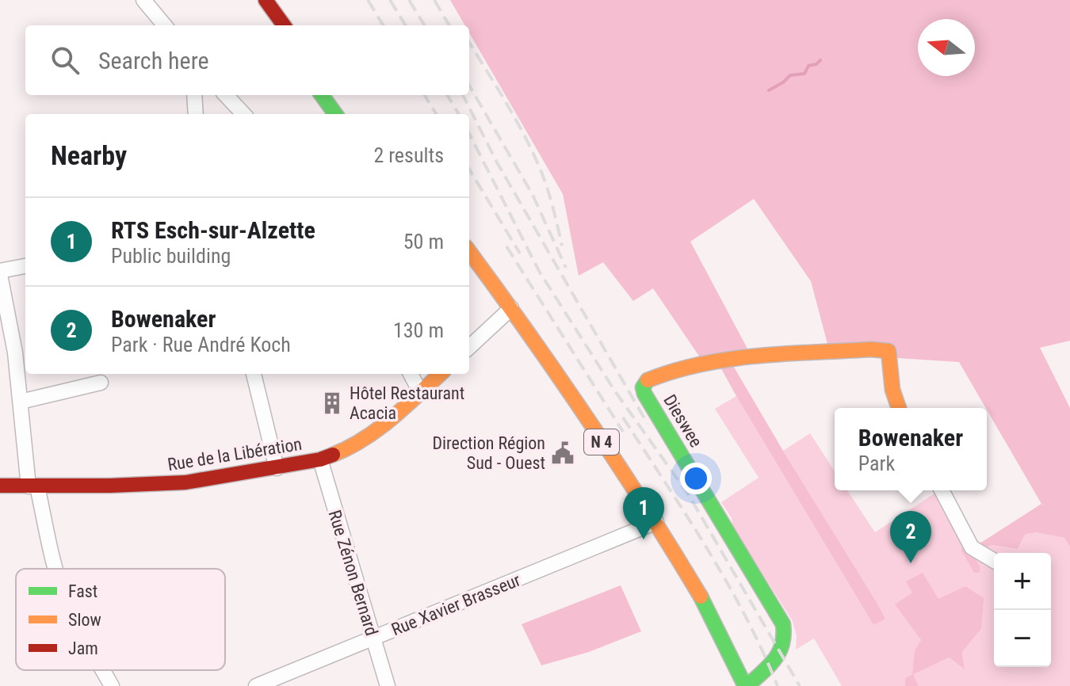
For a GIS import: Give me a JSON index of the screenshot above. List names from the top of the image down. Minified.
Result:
{"streets":{"street":["Dieswee","N 4","Rue de la Libération","Rue Zénon Bernard","Rue Xavier Brasseur"]},"crossings":[["Dieswee","N 4"],["N 4","Rue Xavier Brasseur"],["Rue de la Libération","Rue Zénon Bernard"],["Rue Zénon Bernard","Rue Xavier Brasseur"]],"places":{"building":["Hôtel Restaurant Acacia"],"public building":["Direction Région Sud - Ouest"]},"legend":["Fast","Slow","Jam"],"north":"left","page":{"search":"Search here","heading":["Nearby","2 results"],"list":[{"mark":"1","name":"RTS Esch-sur-Alzette","note":"Public building","value":"50 m"},{"mark":"2","name":"Bowenaker","note":"Park · Rue André Koch","value":"130 m"}],"popup":["Bowenaker","Park"],"pins":["1","2"],"map_buttons":["+","−"]}}
